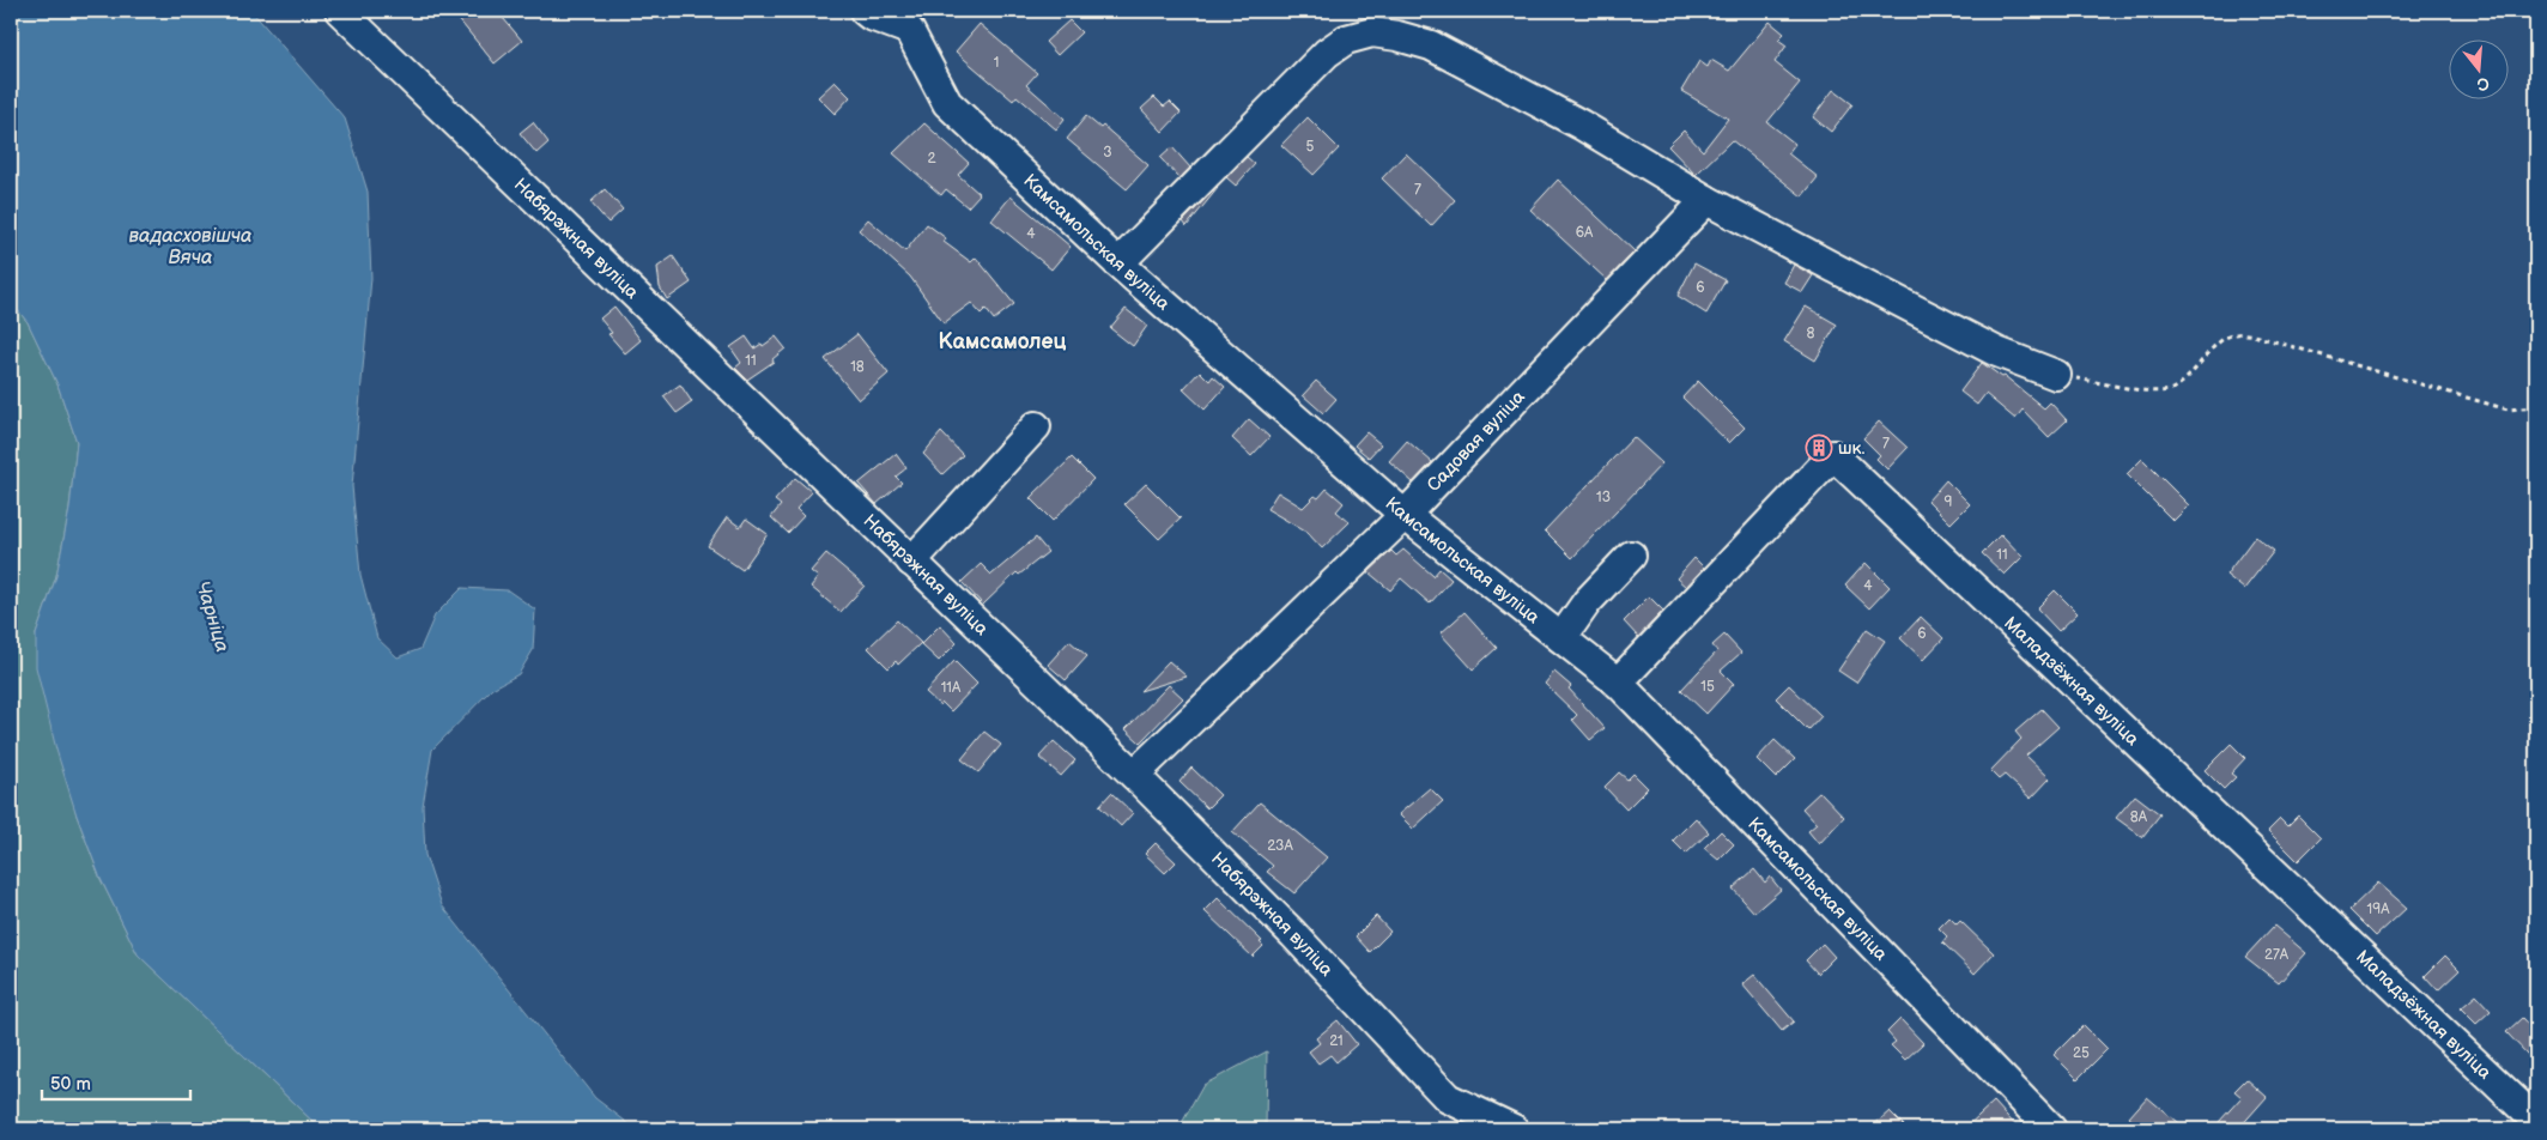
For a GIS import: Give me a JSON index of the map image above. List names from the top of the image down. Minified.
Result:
{"streets":{"street":["Набярэжная вуліца","Камсамольская вуліца","Садовая вуліца","Маладзёжная вуліца"]},"crossings":[["Набярэжная вуліца","Садовая вуліца"],["Камсамольская вуліца","Садовая вуліца"],["Камсамольская вуліца","Маладзёжная вуліца"]],"districts":["Камсамолец"],"water":["вадасховішча Вяча","Чарніца"],"places":{"building":["шк."]},"house_numbers":["1","5","3","2","7","6А","4","6","8","11","18","7","13","9","11","4","6","15","11А","8А","23А","19А","27А","21","25"],"scale_bar":"50 m","north":"bottom"}
